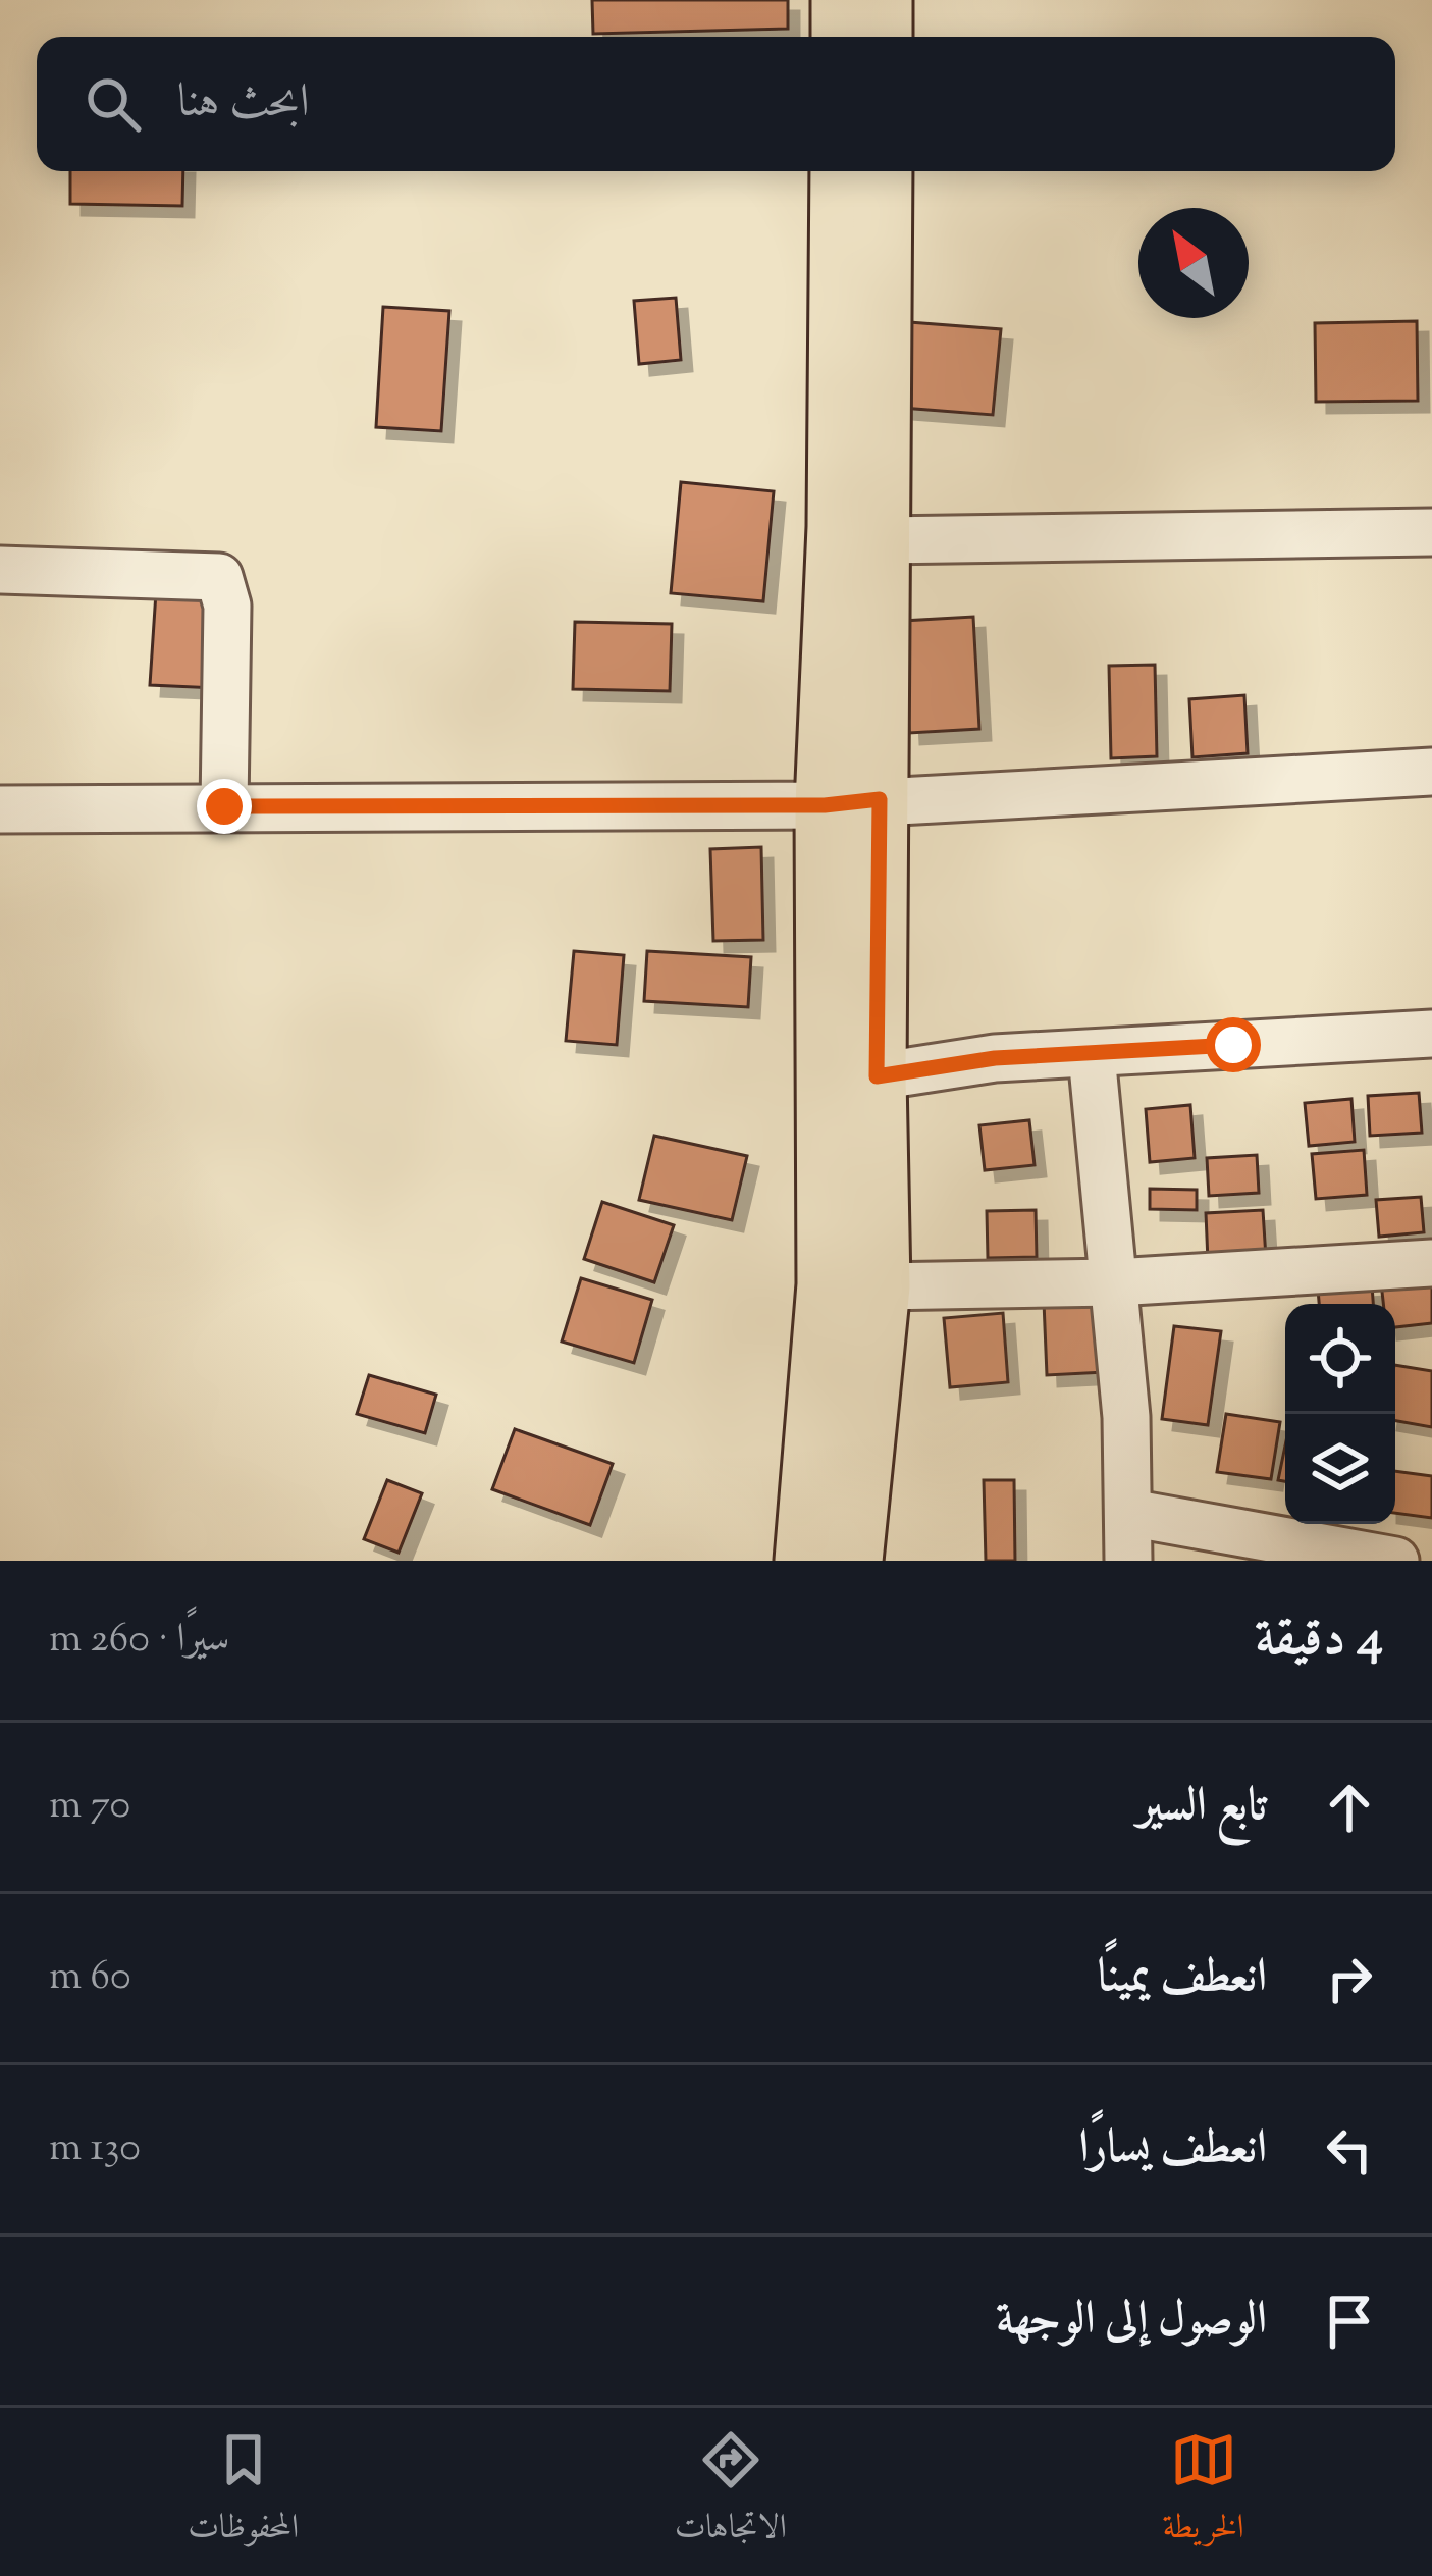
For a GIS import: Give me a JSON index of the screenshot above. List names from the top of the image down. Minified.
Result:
{"north":"top left","page":{"search":"ابحث هنا","heading":["4 دقيقة","سيرًا · 260 m"],"list":[["تابع السير","70 m"],["انعطف يمينًا","60 m"],["انعطف يسارًا","130 m"],"الوصول إلى الوجهة"],"nav":["الخريطة","الاتجاهات","المحفوظات"]}}
